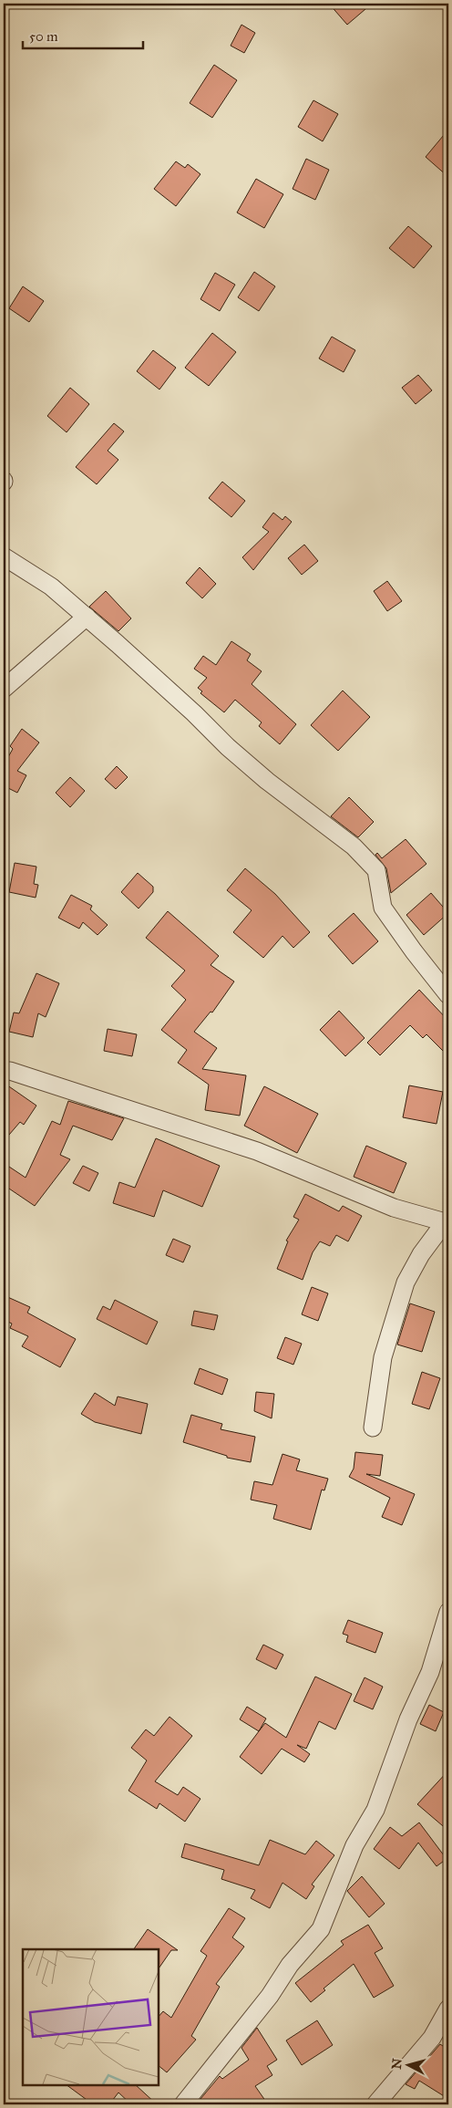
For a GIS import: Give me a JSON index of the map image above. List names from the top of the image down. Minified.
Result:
{"scale_bar":"50 m","north":"left"}
